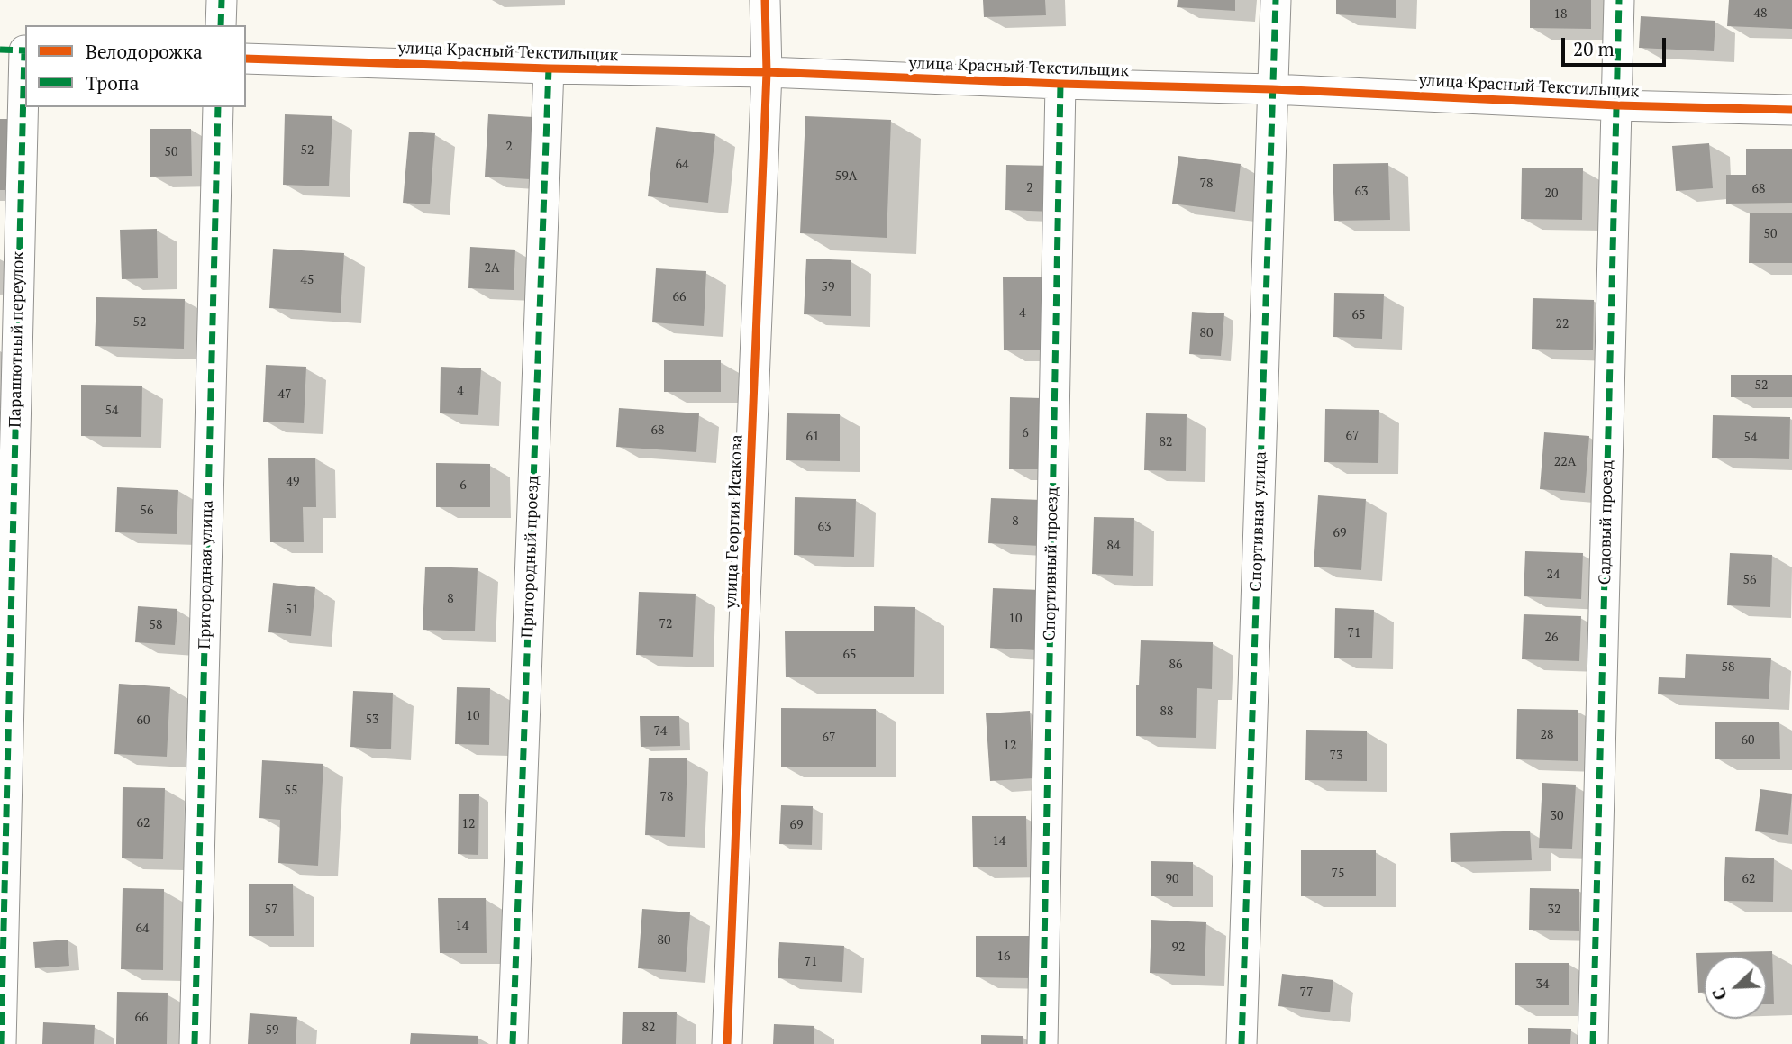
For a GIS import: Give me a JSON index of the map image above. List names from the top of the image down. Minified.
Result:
{"streets":{"street":["улица Красный Текстильщик","Парашютный переулок","улица Георгия Исакова","Спортивная улица","Садовый проезд","Пригородный проезд","Спортивный проезд","Пригородная улица"]},"crossings":[["улица Красный Текстильщик","улица Георгия Исакова"],["улица Красный Текстильщик","Спортивная улица"],["улица Красный Текстильщик","Садовый проезд"],["улица Красный Текстильщик","Пригородный проезд"],["улица Красный Текстильщик","Спортивный проезд"]],"house_numbers":["48","18","2","52","50","64","59А","78","2","68","63","20","50","2А","45","59","66","4","65","52","22","80","52","4","47","54","68","6","67","61","54","82","22А","49","6","56","8","63","69","84","24","56","8","51","10","72","58","71","26","65","86","58","88","10","53","60","74","28","67","60","12","73","55","78","30","62","12","69","14","75","90","62","57","32","14","64","80","92","16","71","34","77","66","82","59"],"legend":["Велодорожка","Тропа"],"scale_bar":"20 m","north":"bottom left"}
